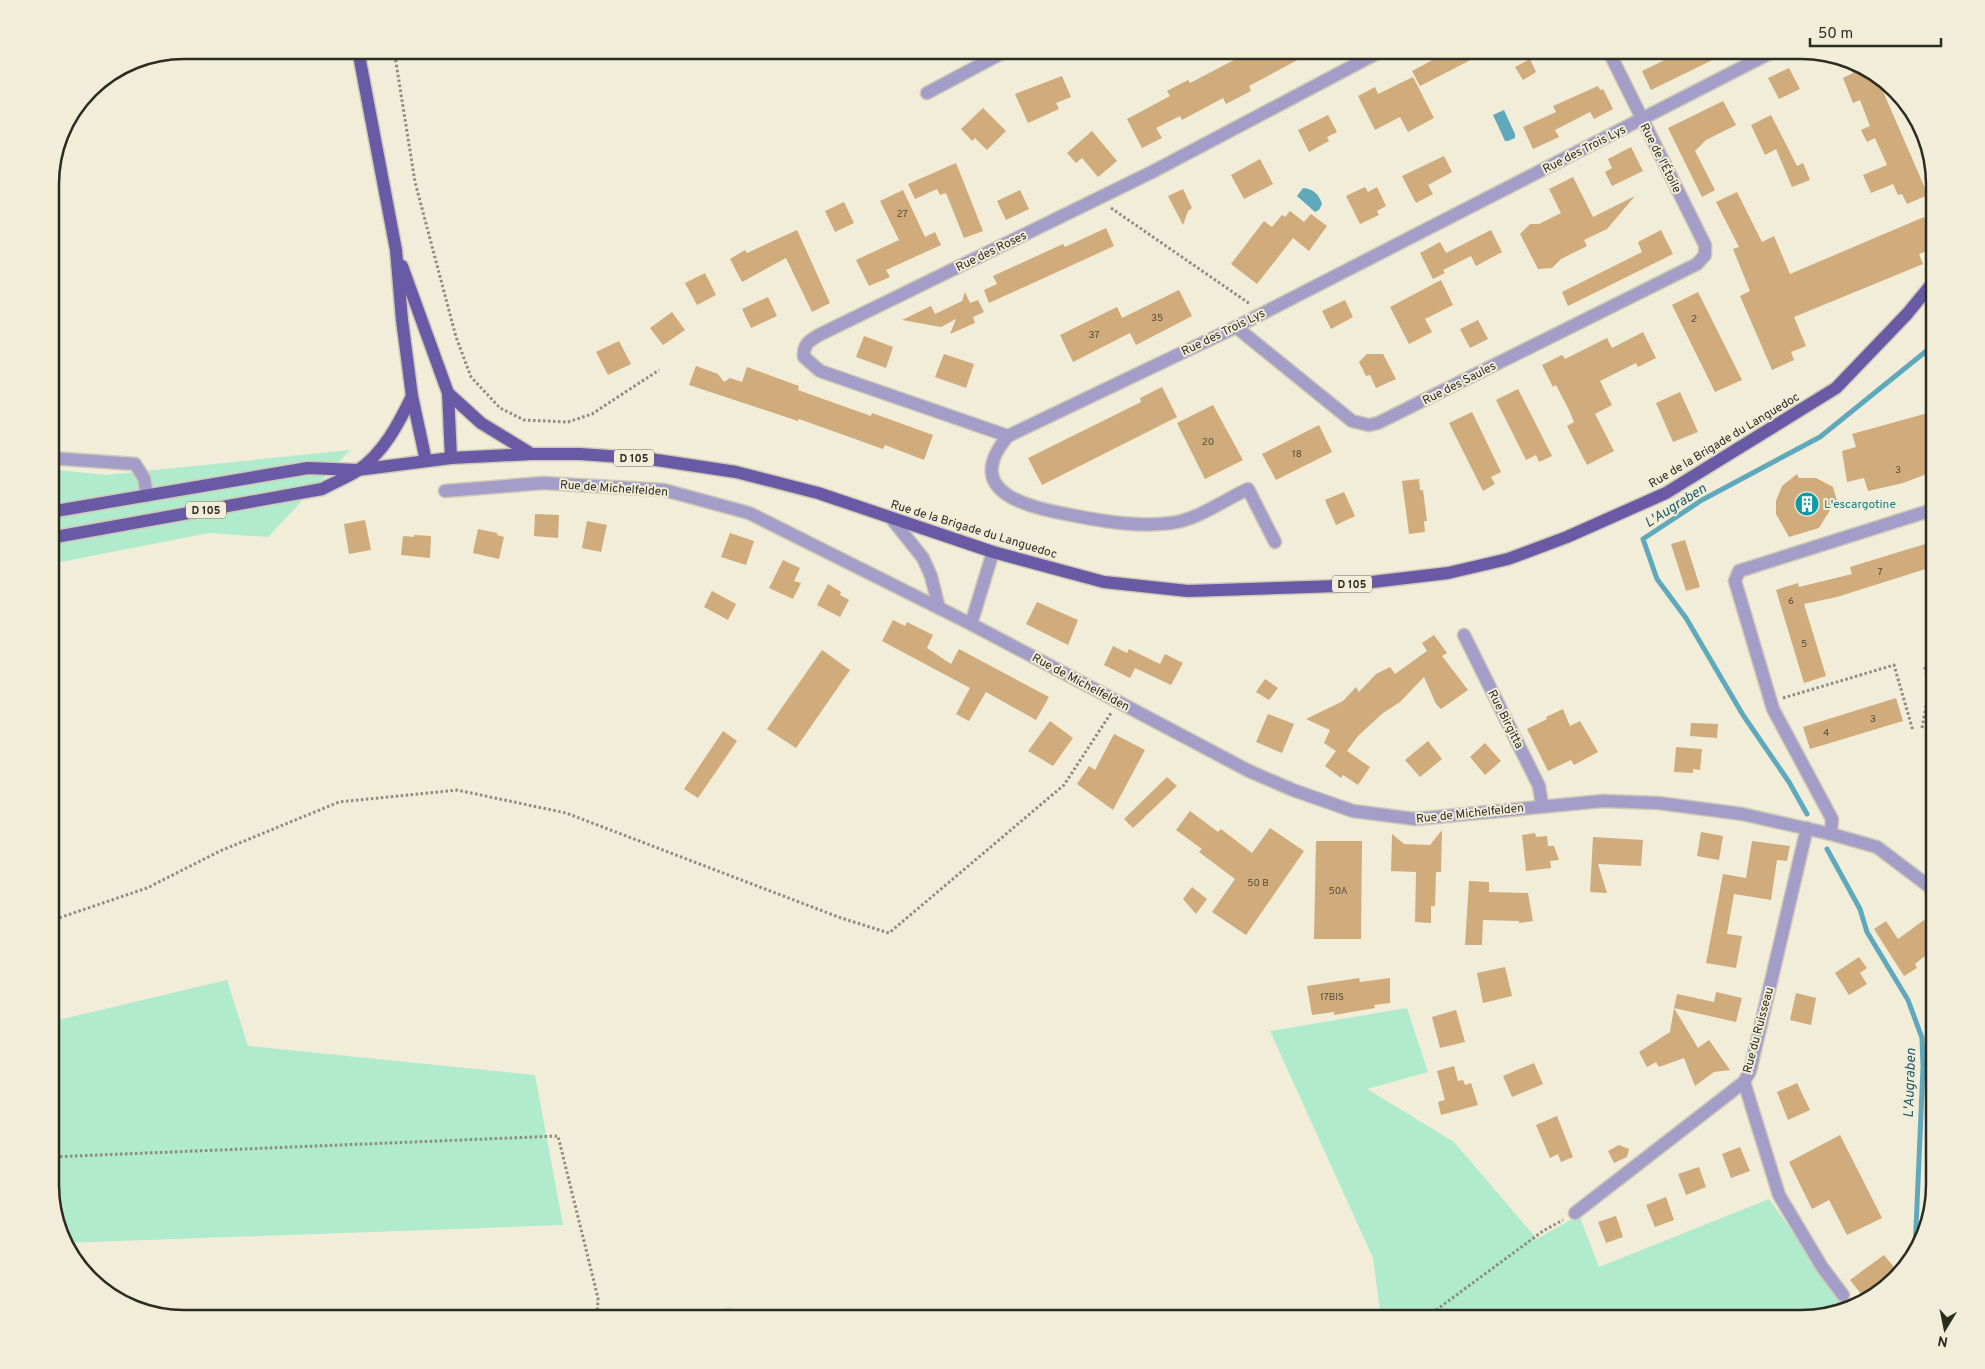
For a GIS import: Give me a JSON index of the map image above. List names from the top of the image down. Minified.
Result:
{"streets":{"main road":["Rue de la Brigade du Languedoc","D 105"],"street":["Rue des Trois Lys","Rue de l'Étoile","Rue des Roses","Rue des Saules","Rue de Michelfelden","Rue Birgitta","Rue du Ruisseau"]},"crossings":[["Rue des Trois Lys","Rue de l'Étoile"],["Rue des Trois Lys","Rue des Roses"],["Rue des Trois Lys","Rue des Saules"],["Rue de l'Étoile","Rue des Saules"],["Rue de la Brigade du Languedoc","D 105"],["Rue de Michelfelden","Rue Birgitta"],["Rue de Michelfelden","Rue du Ruisseau"]],"water":["L'Augraben"],"places":{"building":["L'escargotine"]},"house_numbers":["27","35","2","37","20","18","3","7","6","5","3","4","50 B","50A","17BIS"],"scale_bar":"50 m","north":"bottom"}
